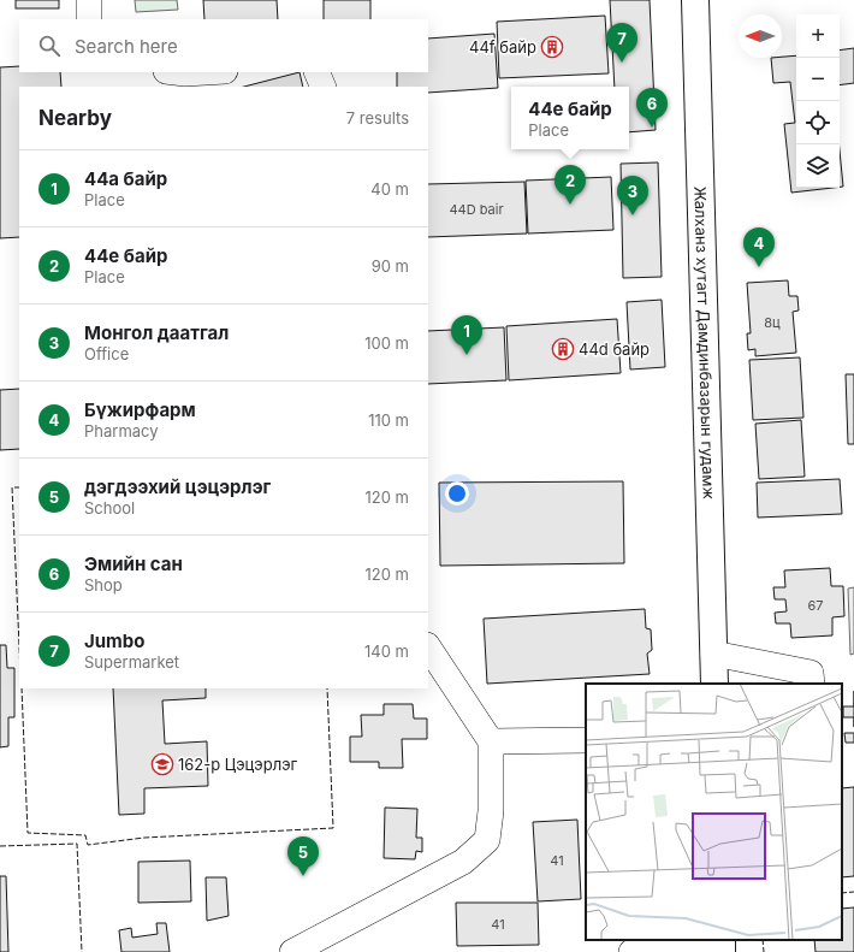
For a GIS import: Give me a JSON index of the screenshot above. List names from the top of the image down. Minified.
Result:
{"streets":{"main road":["Жалханз хутагт Дамдинбазарын гудамж"]},"places":{"building":["44f байр","44d байр"],"school or university":["162-р Цэцэрлэг"]},"house_numbers":["44D bair","8ц","67","41","41"],"north":"left","page":{"map_buttons":["+","−"],"search":"Search here","pins":["7","6","2","3","4","1","5"],"popup":["44e байр","Place"],"heading":["Nearby","7 results"],"list":[{"mark":"1","name":"44a байр","note":"Place","value":"40 m"},{"mark":"2","name":"44e байр","note":"Place","value":"90 m"},{"mark":"3","name":"Монгол даатгал","note":"Office","value":"100 m"},{"mark":"4","name":"Бүжирфарм","note":"Pharmacy","value":"110 m"},{"mark":"5","name":"дэгдээхий цэцэрлэг","note":"School","value":"120 m"},{"mark":"6","name":"Эмийн сан","note":"Shop","value":"120 m"},{"mark":"7","name":"Jumbo","note":"Supermarket","value":"140 m"}]}}
